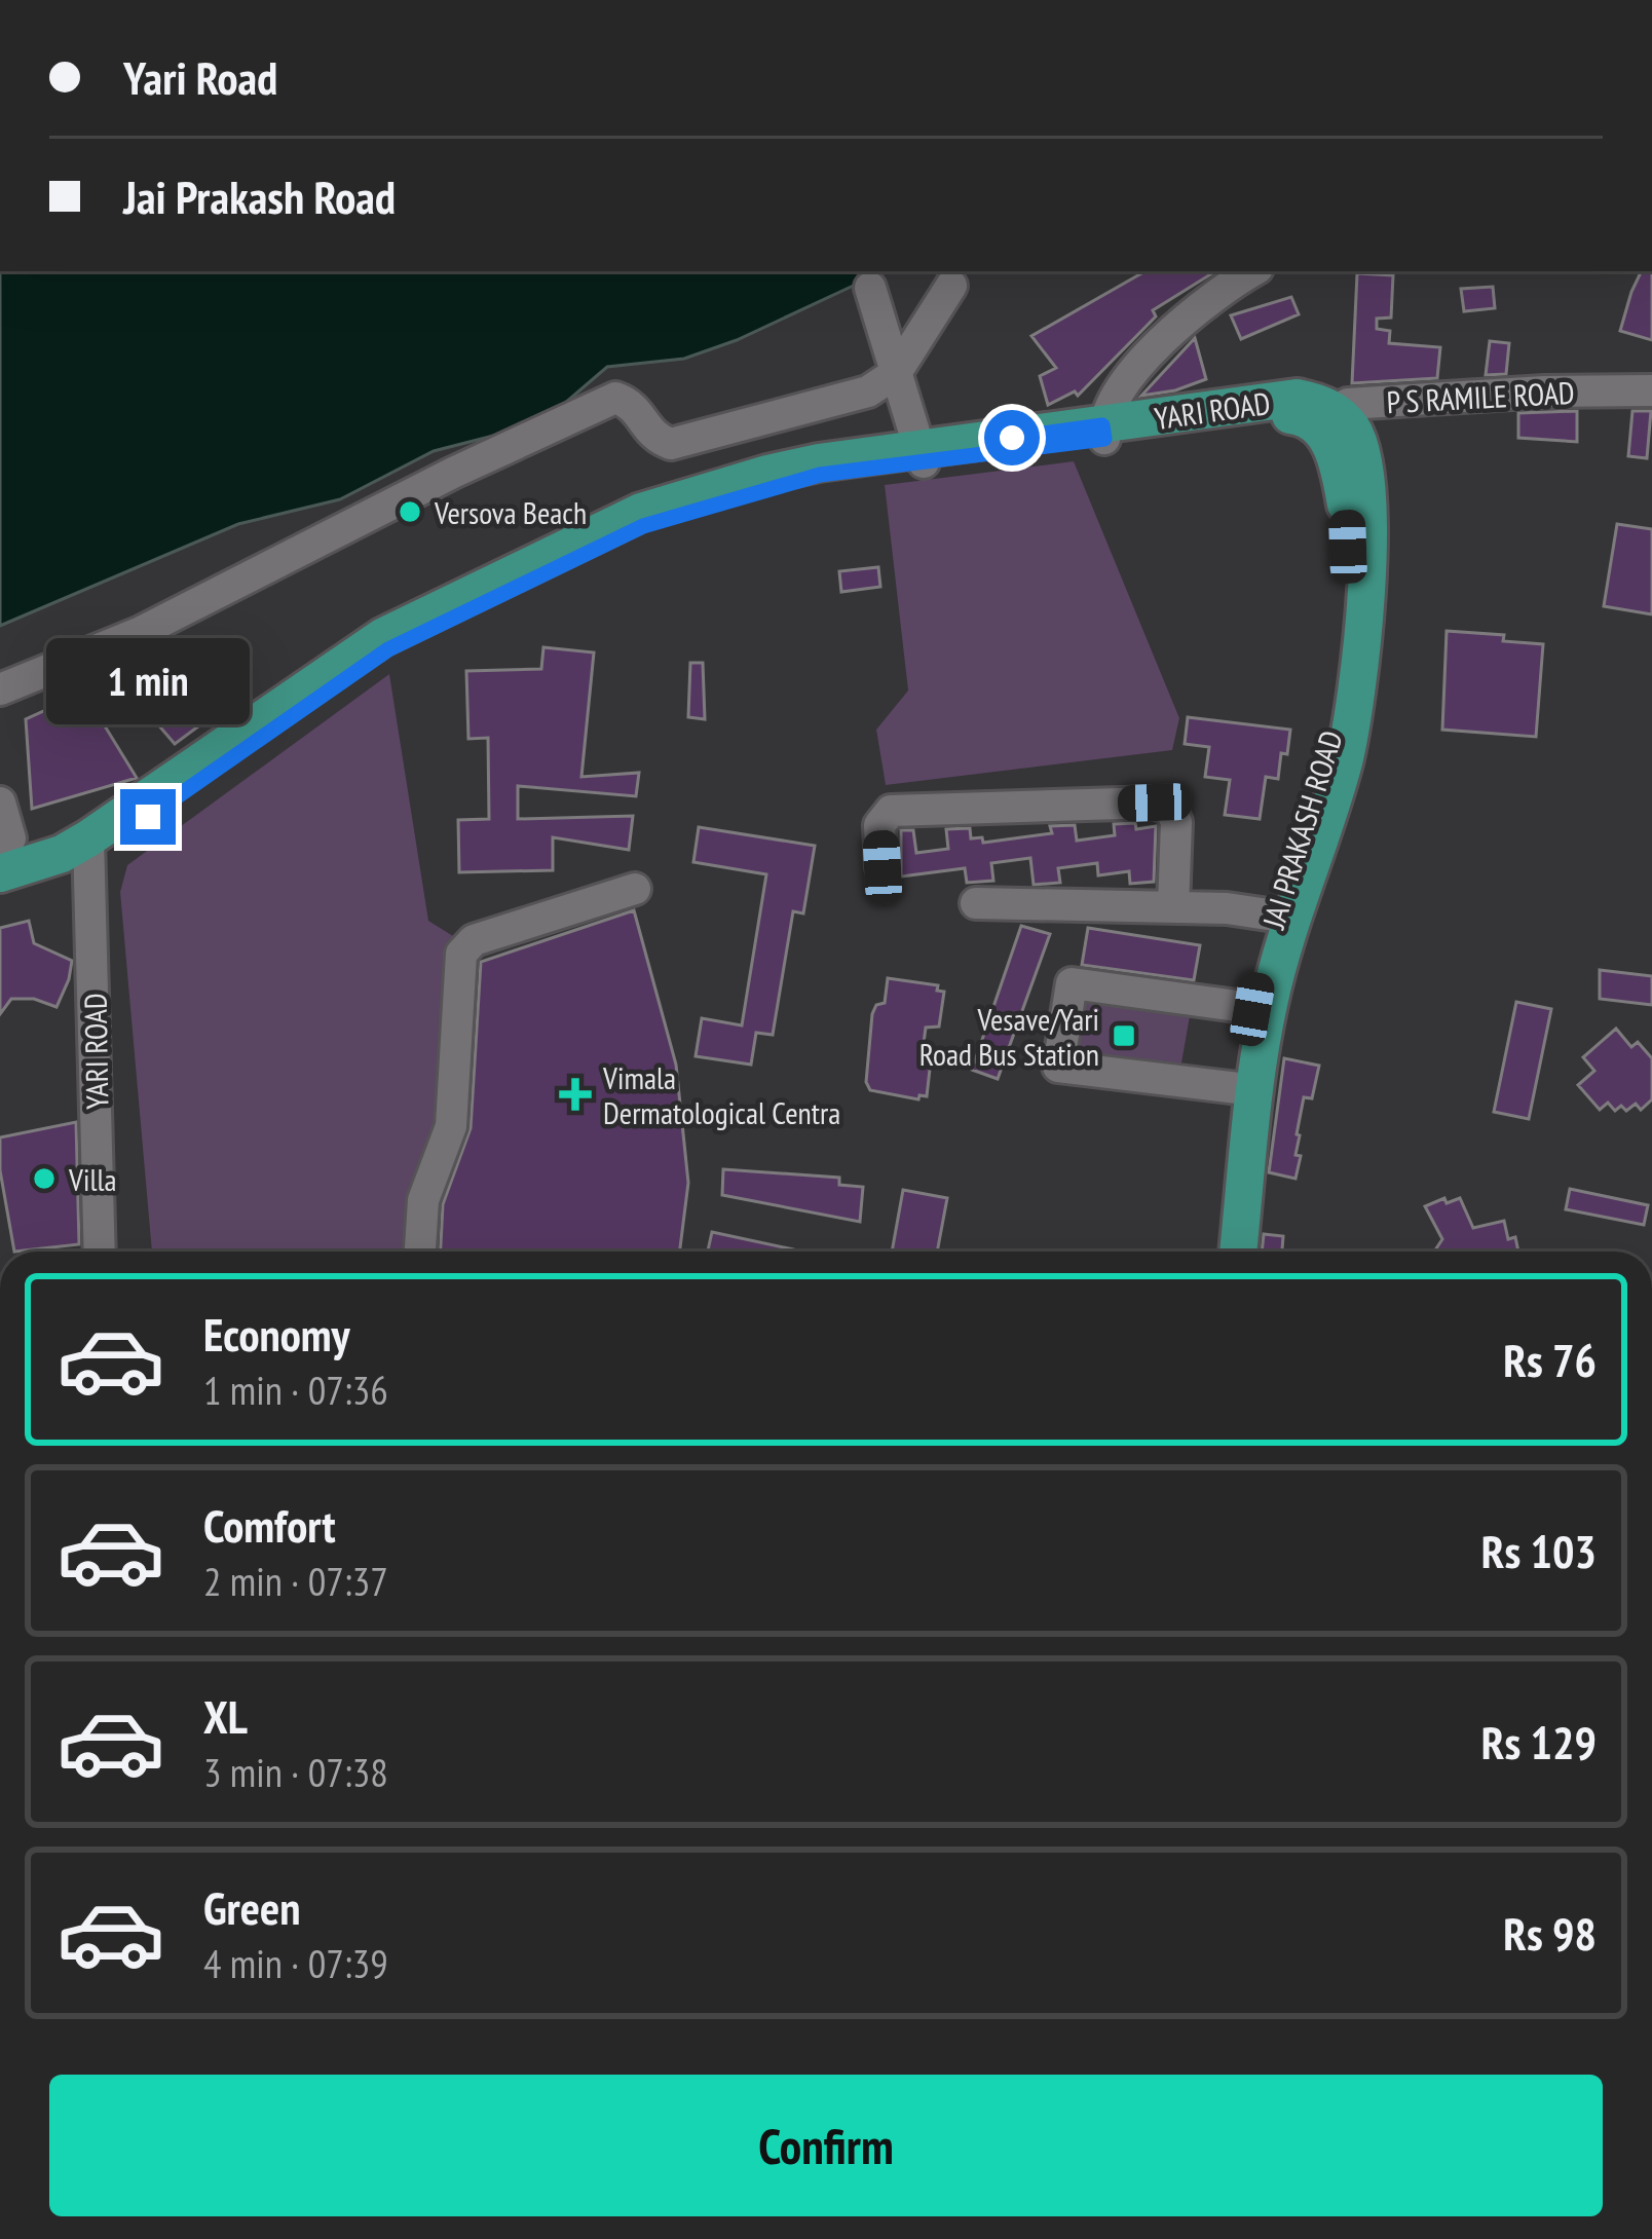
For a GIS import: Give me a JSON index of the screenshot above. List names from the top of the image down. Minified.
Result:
{"streets":{"main road":["JAI PRAKASH ROAD"],"street":["P S RAMILE ROAD","YARI ROAD"]},"crossings":[["P S RAMILE ROAD","JAI PRAKASH ROAD"]],"places":{"other":["Versova Beach","Villa"],"transit":["Vesave/Yari Road Bus Station"],"health":["Vimala Dermatological Centra"]},"page":{"banner":["Yari Road","Jai Prakash Road"],"bubble":"1 min","list":[{"name":"Economy","note":"1 min · 07:36","value":"Rs 76"},{"name":"Comfort","note":"2 min · 07:37","value":"Rs 103"},{"name":"XL","note":"3 min · 07:38","value":"Rs 129"},{"name":"Green","note":"4 min · 07:39","value":"Rs 98"}],"buttons":"Confirm"}}
